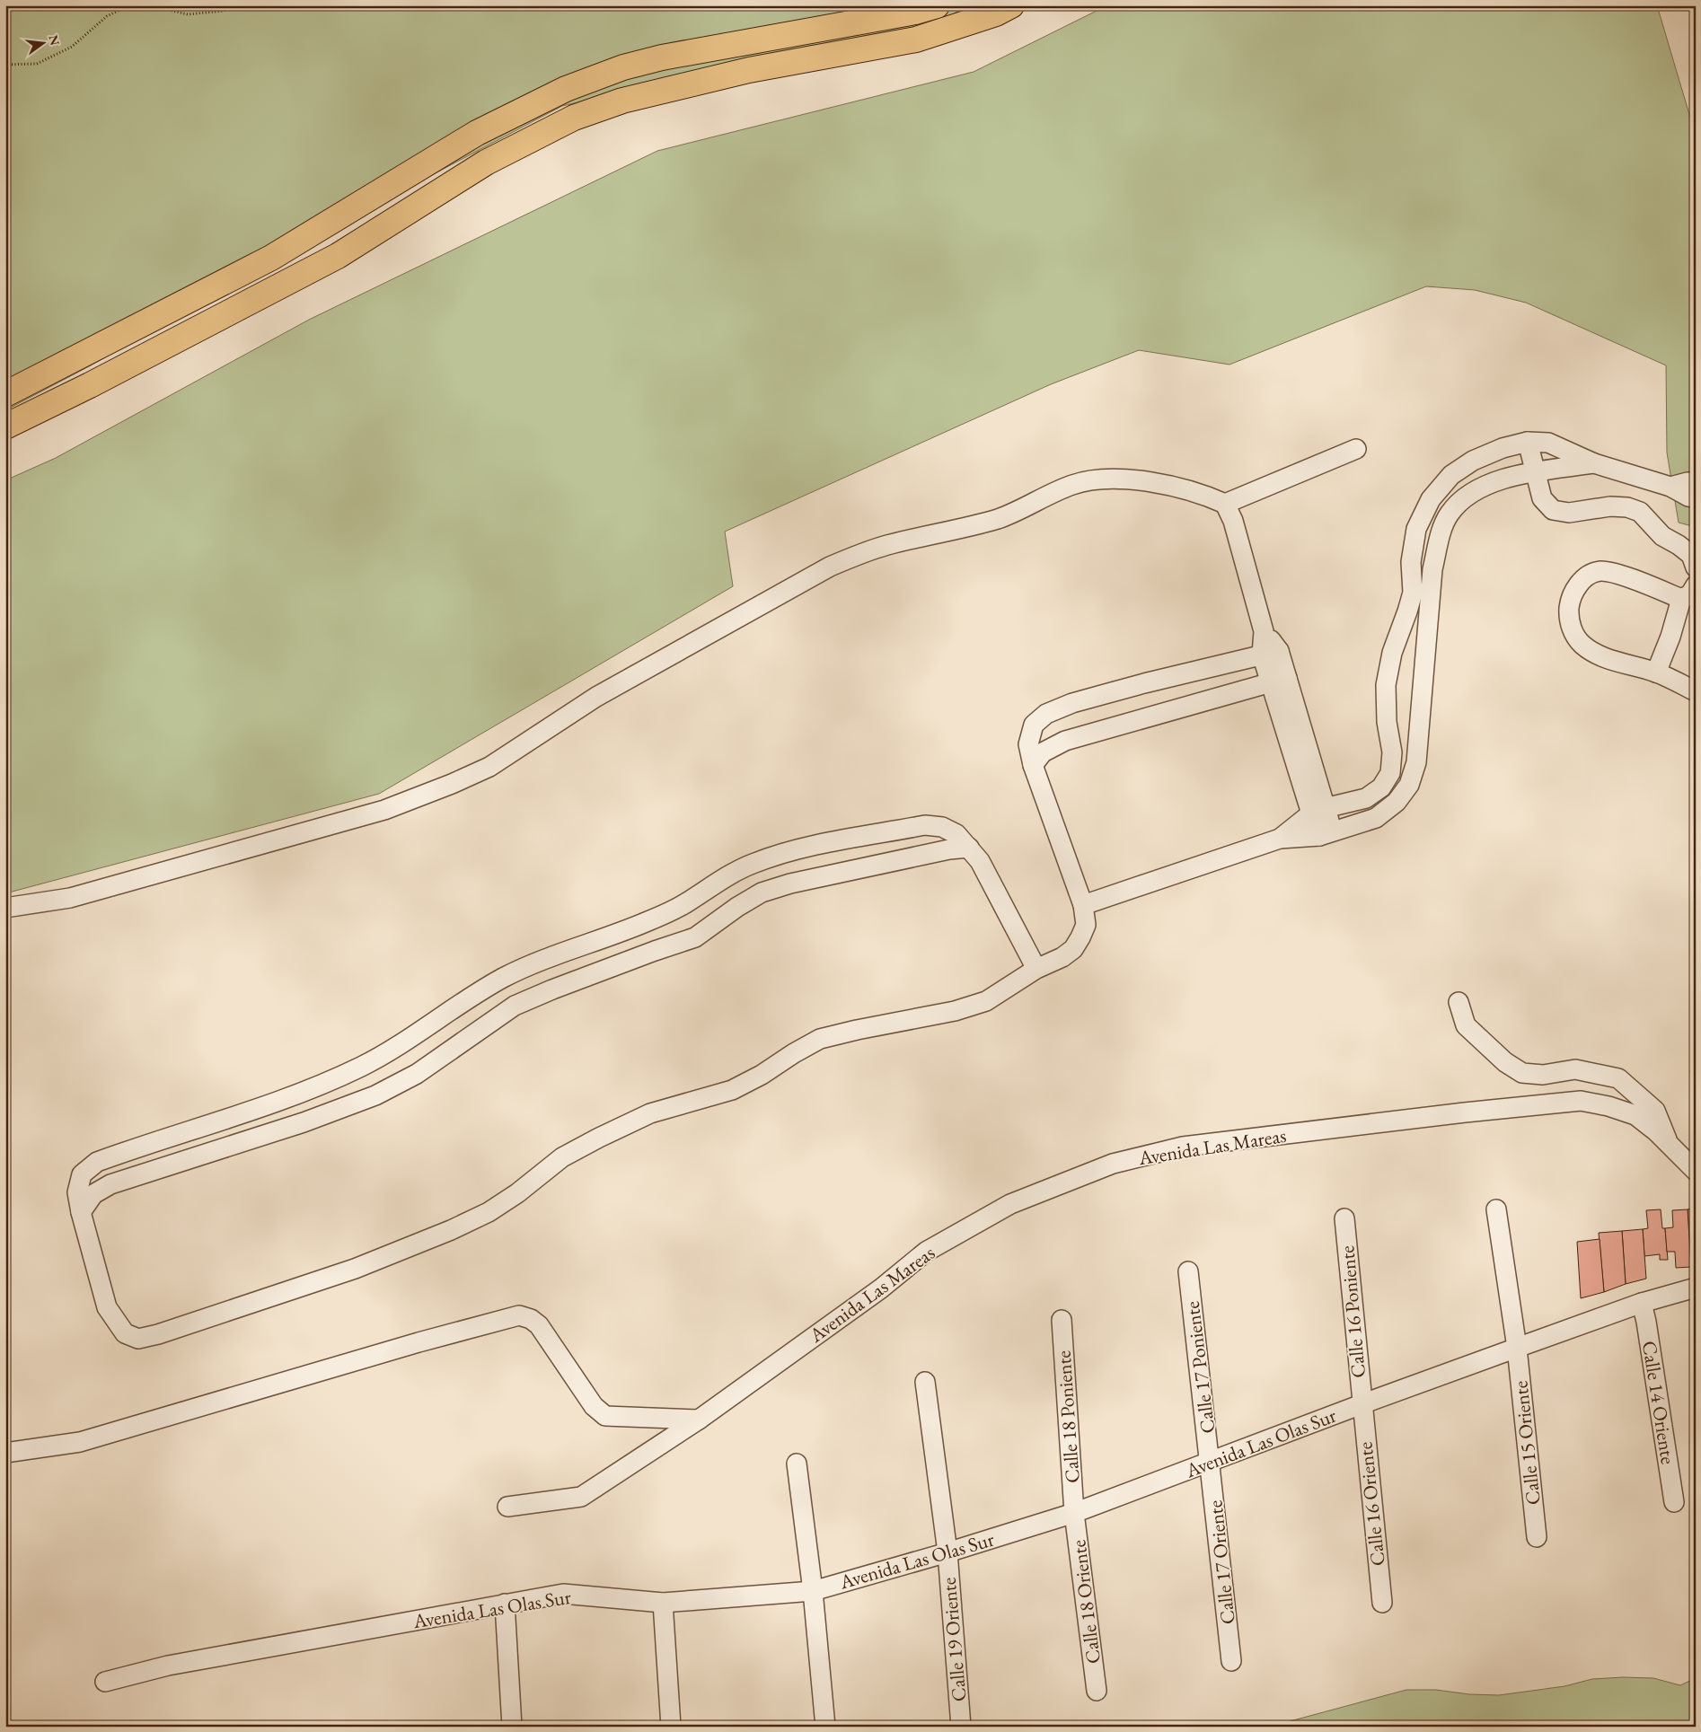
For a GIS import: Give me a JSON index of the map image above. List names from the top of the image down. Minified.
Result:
{"streets":{"street":["Avenida Las Mareas","Calle 16 Poniente","Calle 17 Poniente","Calle 14 Oriente","Calle 18 Poniente","Avenida Las Olas Sur","Calle 15 Oriente","Calle 16 Oriente","Calle 17 Oriente","Calle 18 Oriente","Calle 19 Oriente"]},"crossings":[["Calle 16 Poniente","Avenida Las Olas Sur"],["Calle 16 Poniente","Calle 16 Oriente"],["Calle 17 Poniente","Avenida Las Olas Sur"],["Calle 17 Poniente","Calle 17 Oriente"],["Calle 14 Oriente","Avenida Las Olas Sur"],["Calle 18 Poniente","Avenida Las Olas Sur"],["Calle 18 Poniente","Calle 18 Oriente"],["Avenida Las Olas Sur","Calle 15 Oriente"],["Avenida Las Olas Sur","Calle 16 Oriente"],["Avenida Las Olas Sur","Calle 17 Oriente"],["Avenida Las Olas Sur","Calle 18 Oriente"],["Avenida Las Olas Sur","Calle 19 Oriente"]],"north":"right"}
